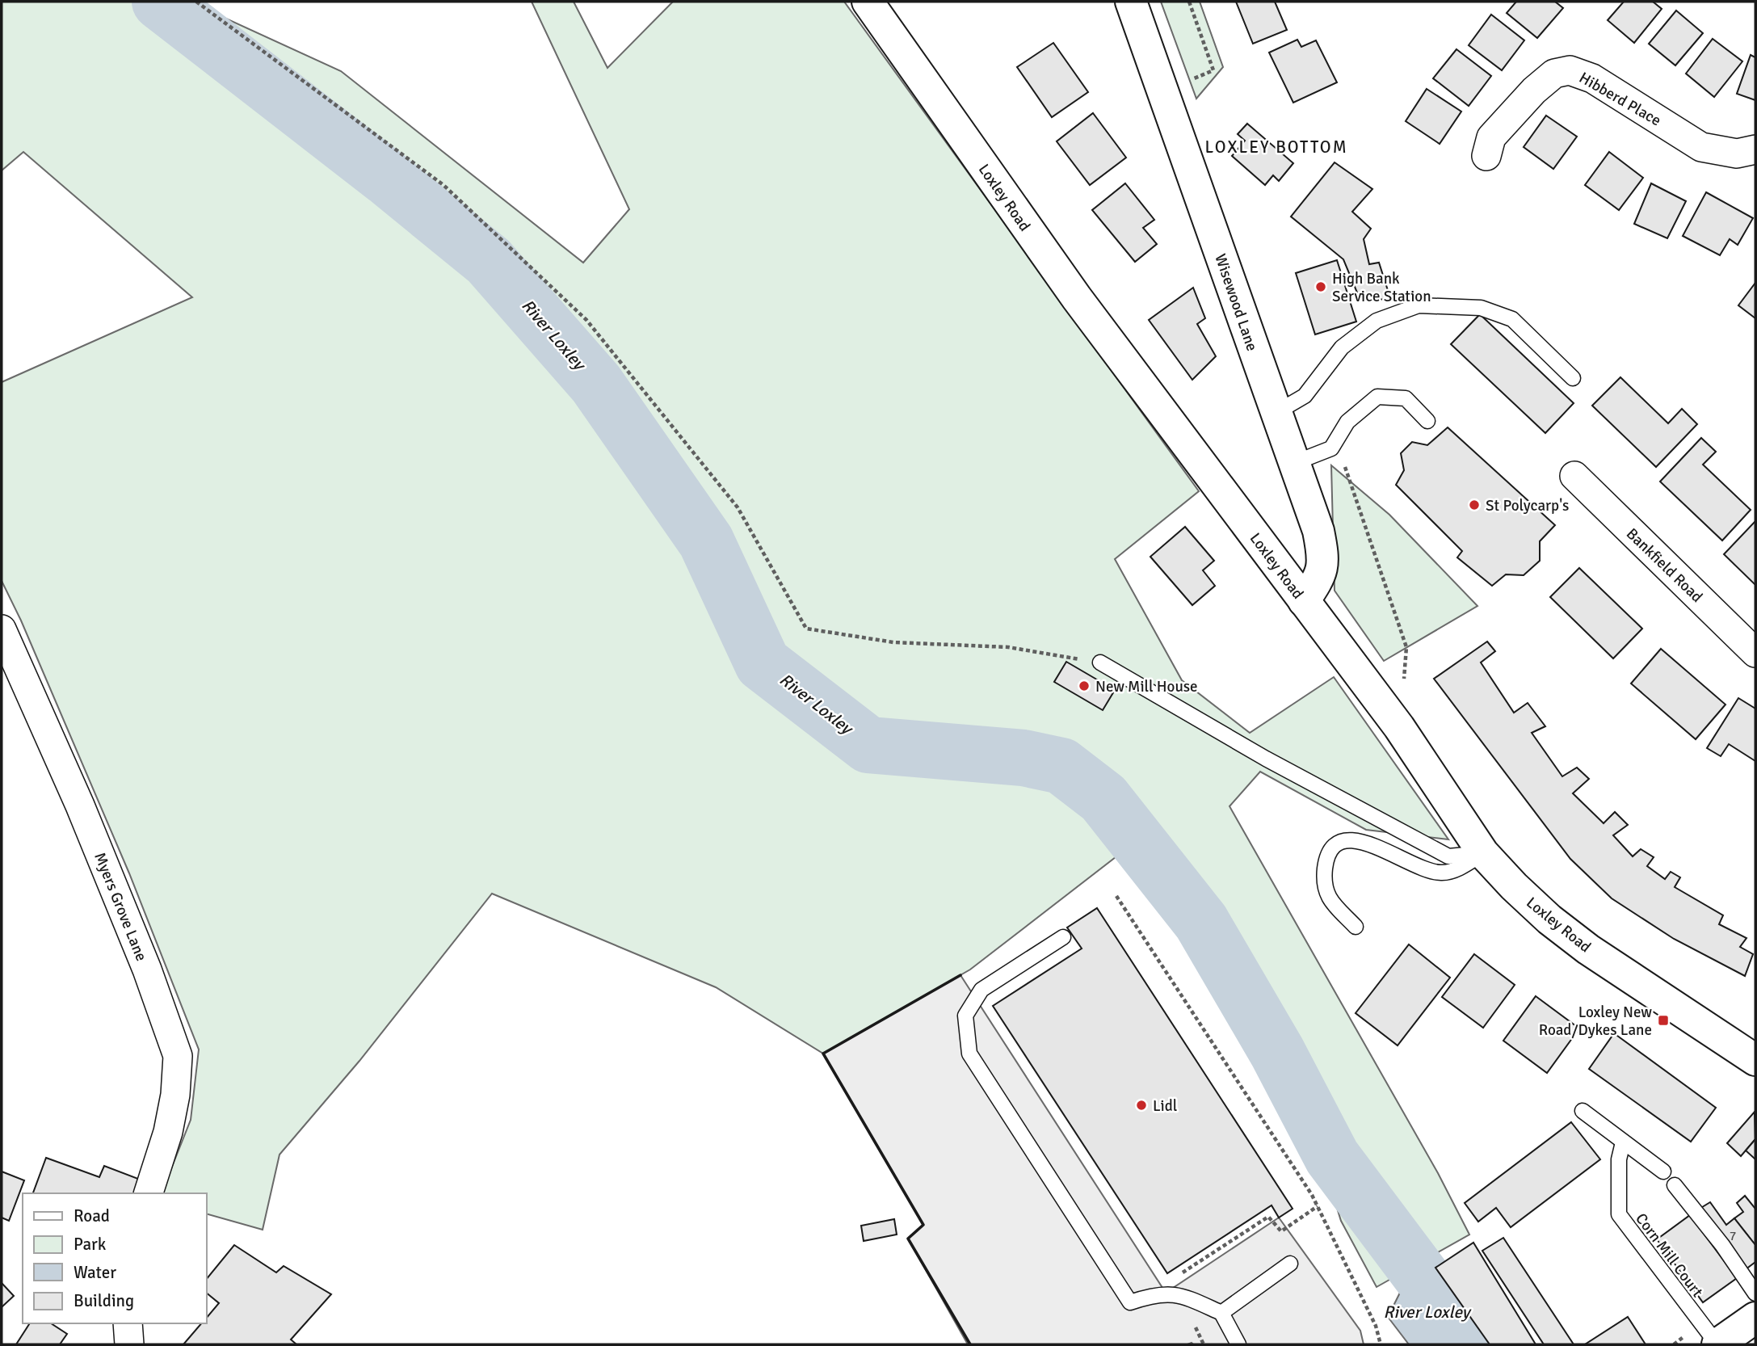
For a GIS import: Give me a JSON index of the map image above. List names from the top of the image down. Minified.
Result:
{"streets":{"main road":["Loxley Road","Wisewood Lane"],"street":["Hibberd Place","Bankfield Road","Myers Grove Lane"],"lane":["Corn Mill Court"]},"crossings":[["Loxley Road","Wisewood Lane"]],"districts":["LOXLEY BOTTOM"],"water":["River Loxley"],"places":{"other":["High Bank Service Station","St Polycarp's","New Mill House","Lidl"],"transit":["Loxley New Road/Dykes Lane"]},"house_numbers":["7"],"legend":["Road","Park","Water","Building"]}
